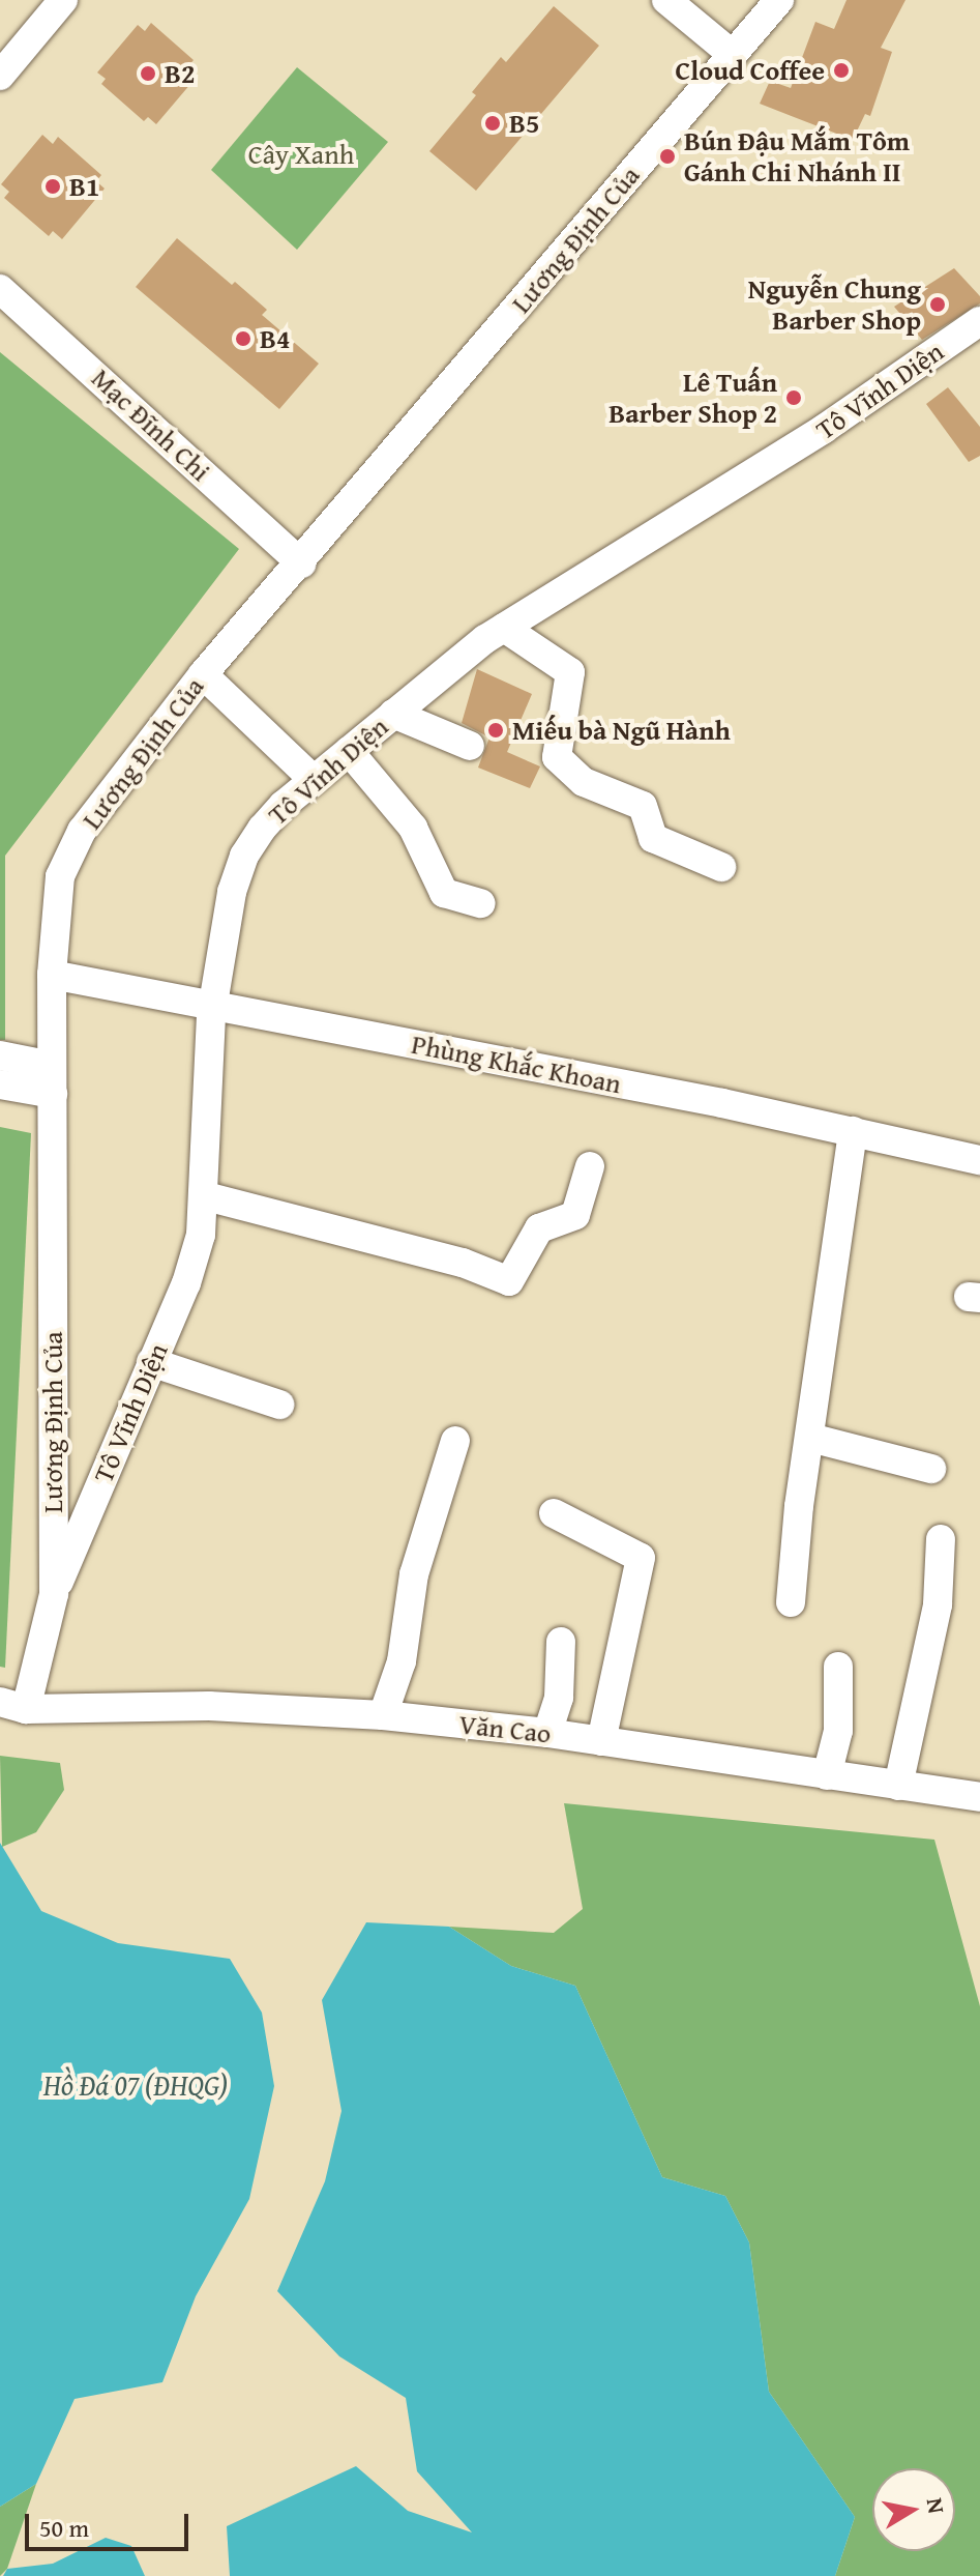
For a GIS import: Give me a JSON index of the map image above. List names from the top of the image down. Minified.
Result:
{"streets":{"street":["Lương Định Của","Tô Vĩnh Diện","Mạc Đĩnh Chi","Phùng Khắc Khoan","Văn Cao"]},"crossings":[["Lương Định Của","Tô Vĩnh Diện"],["Lương Định Của","Mạc Đĩnh Chi"],["Lương Định Của","Phùng Khắc Khoan"],["Lương Định Của","Văn Cao"],["Tô Vĩnh Diện","Phùng Khắc Khoan"]],"water":["Hồ Đá 07 (ĐHQG)"],"parks":["Cây Xanh"],"places":["Cloud Coffee","B2","B5","Bún Đậu Mắm Tôm Gánh Chi Nhánh II","B1","Nguyễn Chung Barber Shop","B4","Lê Tuấn Barber Shop 2","Miếu bà Ngũ Hành"],"scale_bar":"50 m","north":"right"}
